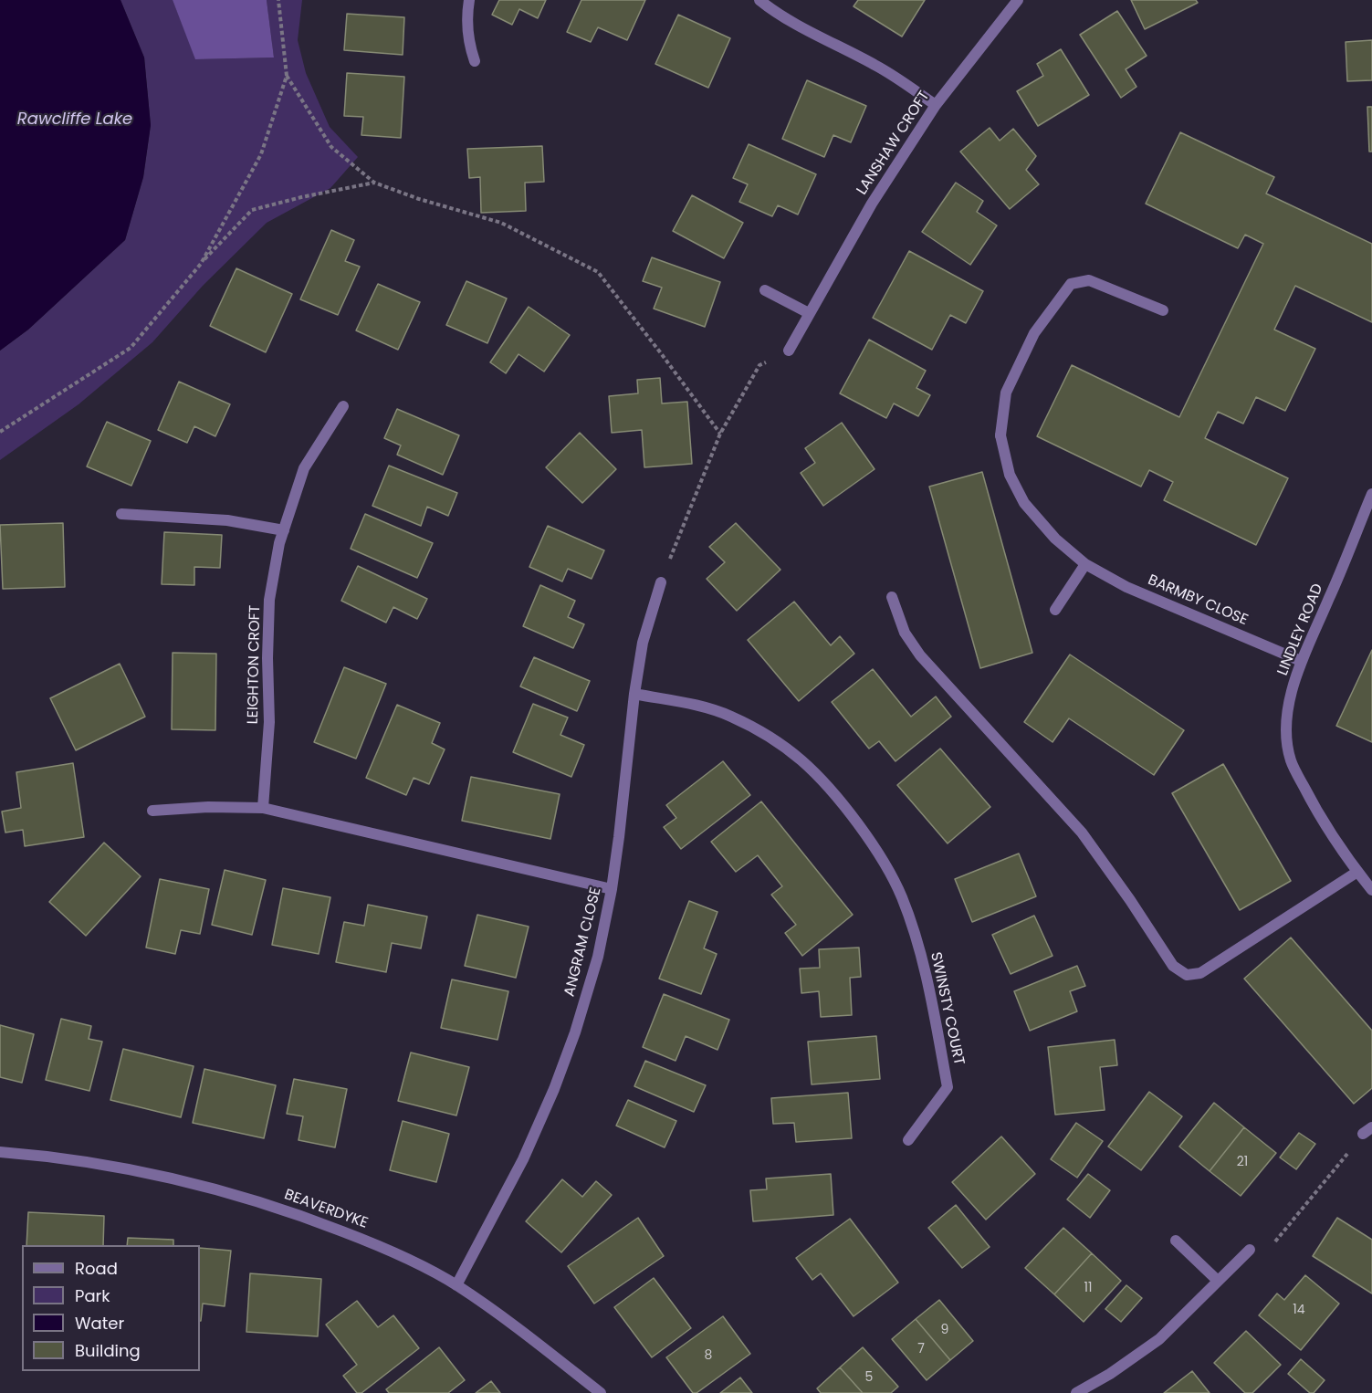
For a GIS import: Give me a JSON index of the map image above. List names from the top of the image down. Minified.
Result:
{"streets":{"street":["LANSHAW CROFT","BARMBY CLOSE","LINDLEY ROAD","LEIGHTON CROFT","ANGRAM CLOSE","SWINSTY COURT","BEAVERDYKE"]},"crossings":[["BARMBY CLOSE","LINDLEY ROAD"],["ANGRAM CLOSE","SWINSTY COURT"],["ANGRAM CLOSE","BEAVERDYKE"]],"water":["Rawcliffe Lake"],"house_numbers":["21","11","14","9","7","8","5"],"legend":["Road","Park","Water","Building"]}
